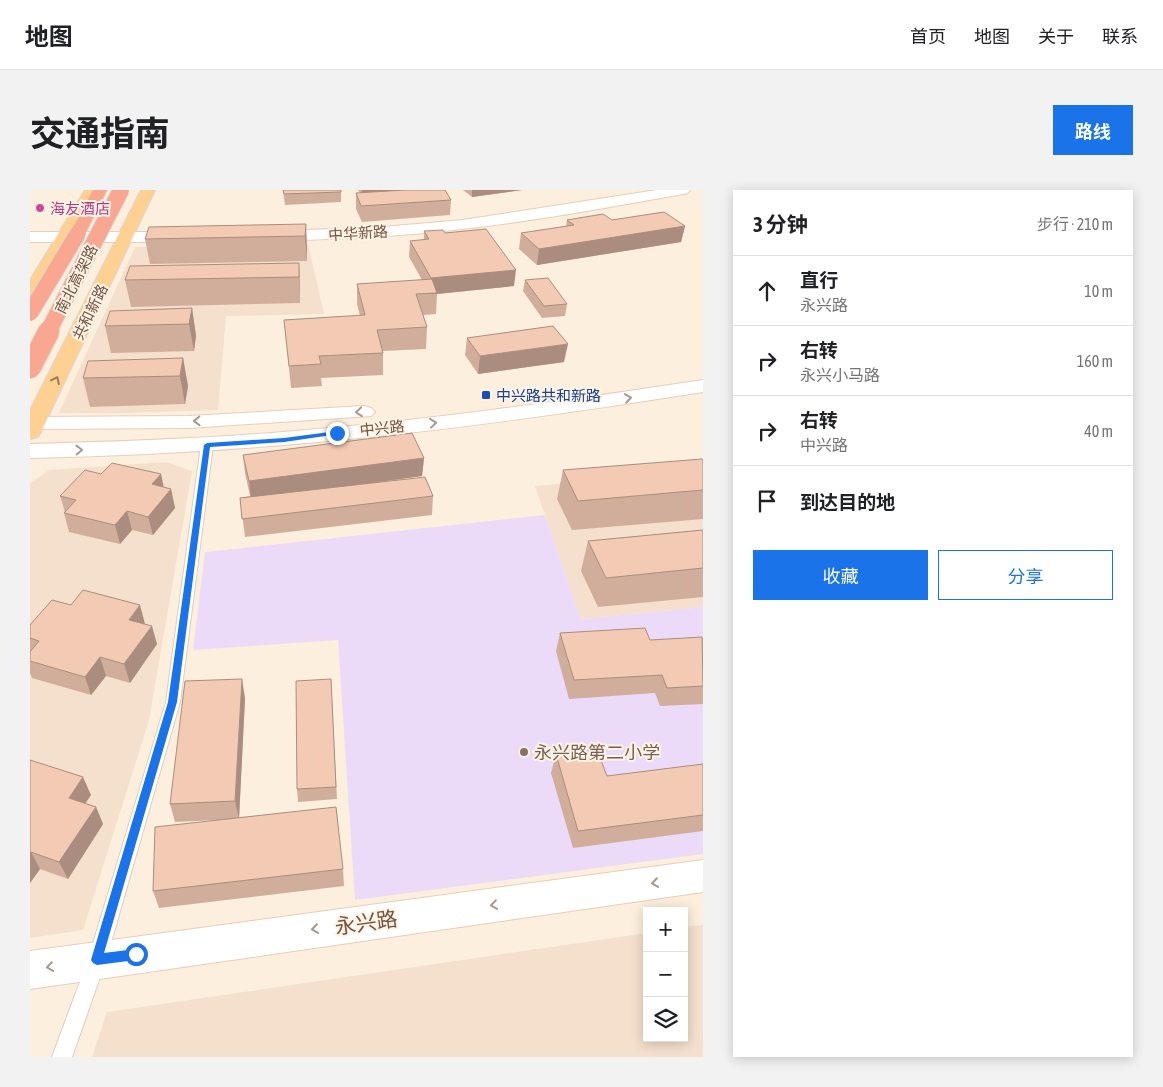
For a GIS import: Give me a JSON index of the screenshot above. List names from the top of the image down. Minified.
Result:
{"streets":{"highway":["南北高架路"],"main road":["中华新路","共和新路","中兴路","永兴路"]},"crossings":[["共和新路","中兴路"]],"one_way":["永兴路"],"places":{"other":["海友酒店","永兴路第二小学"],"transit":["中兴路共和新路"]},"page":{"header":"地图","nav":["首页","地图","关于","联系"],"title":"交通指南","buttons":["路线",["收藏","分享"]],"heading":["3 分钟","步行 · 210 m"],"list":[["直行","永兴路","10 m"],["右转","永兴小马路","160 m"],["右转","中兴路","40 m"],"到达目的地"],"map_buttons":["+","−"]}}
